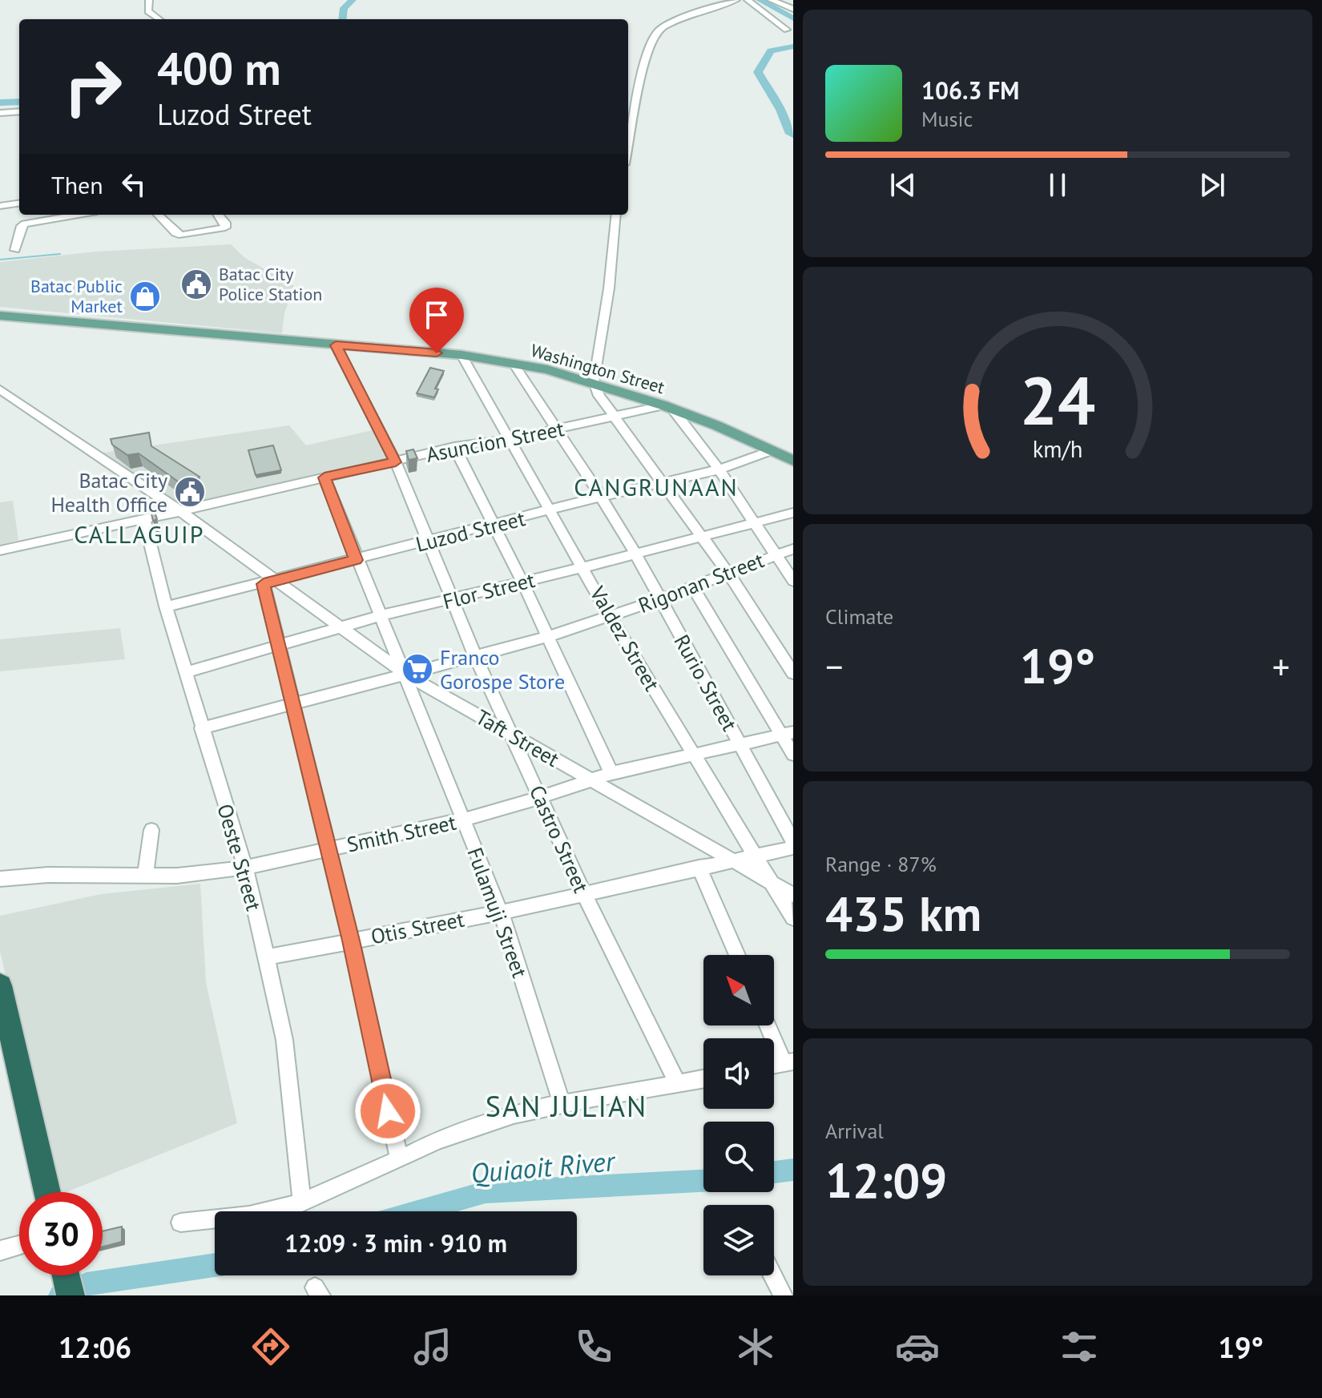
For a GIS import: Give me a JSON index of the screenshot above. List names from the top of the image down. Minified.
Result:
{"streets":{"main road":["Washington Street"],"street":["Asuncion Street","Luzod Street","Rigonan Street","Flor Street","Valdez Street","Rurio Street","Taft Street","Smith Street","Castro Street","Oeste Street","Fulamuji Street","Otis Street"]},"crossings":[["Washington Street","Asuncion Street"],["Washington Street","Luzod Street"],["Washington Street","Valdez Street"],["Washington Street","Rurio Street"],["Washington Street","Castro Street"],["Asuncion Street","Valdez Street"],["Asuncion Street","Rurio Street"],["Asuncion Street","Taft Street"],["Asuncion Street","Castro Street"],["Asuncion Street","Oeste Street"],["Asuncion Street","Fulamuji Street"],["Luzod Street","Valdez Street"],["Luzod Street","Rurio Street"],["Luzod Street","Taft Street"],["Luzod Street","Castro Street"],["Luzod Street","Oeste Street"],["Luzod Street","Fulamuji Street"],["Rigonan Street","Valdez Street"],["Rigonan Street","Rurio Street"],["Rigonan Street","Taft Street"],["Rigonan Street","Castro Street"],["Rigonan Street","Oeste Street"],["Rigonan Street","Fulamuji Street"],["Flor Street","Valdez Street"],["Flor Street","Rurio Street"],["Flor Street","Taft Street"],["Flor Street","Castro Street"],["Flor Street","Oeste Street"],["Flor Street","Fulamuji Street"],["Valdez Street","Taft Street"],["Valdez Street","Smith Street"],["Valdez Street","Otis Street"],["Rurio Street","Smith Street"],["Taft Street","Smith Street"],["Taft Street","Castro Street"],["Taft Street","Fulamuji Street"],["Taft Street","Otis Street"],["Smith Street","Castro Street"],["Smith Street","Oeste Street"],["Smith Street","Fulamuji Street"],["Castro Street","Otis Street"],["Oeste Street","Otis Street"],["Fulamuji Street","Otis Street"]],"districts":["CANGRUNAAN","CALLAGUIP","SAN JULIAN"],"water":["Quiaoit River"],"places":{"public building":["Batac City Police Station","Batac City Health Office"],"shop":["Batac Public Market"],"supermarket":["Franco Gorospe Store"]},"north":"top left","page":{"turn":["400 m","Luzod Street"],"song":["106.3 FM","Music"],"then":"Then","tile":["Climate",["Range · 87%","435 km"],["Arrival","12:09"]],"heat":["−","19°","+"],"limit":"30","trip":"12:09 · 3 min · 910 m","tabs":["12:06","19°"],"gauge":["24","km/h"]}}
